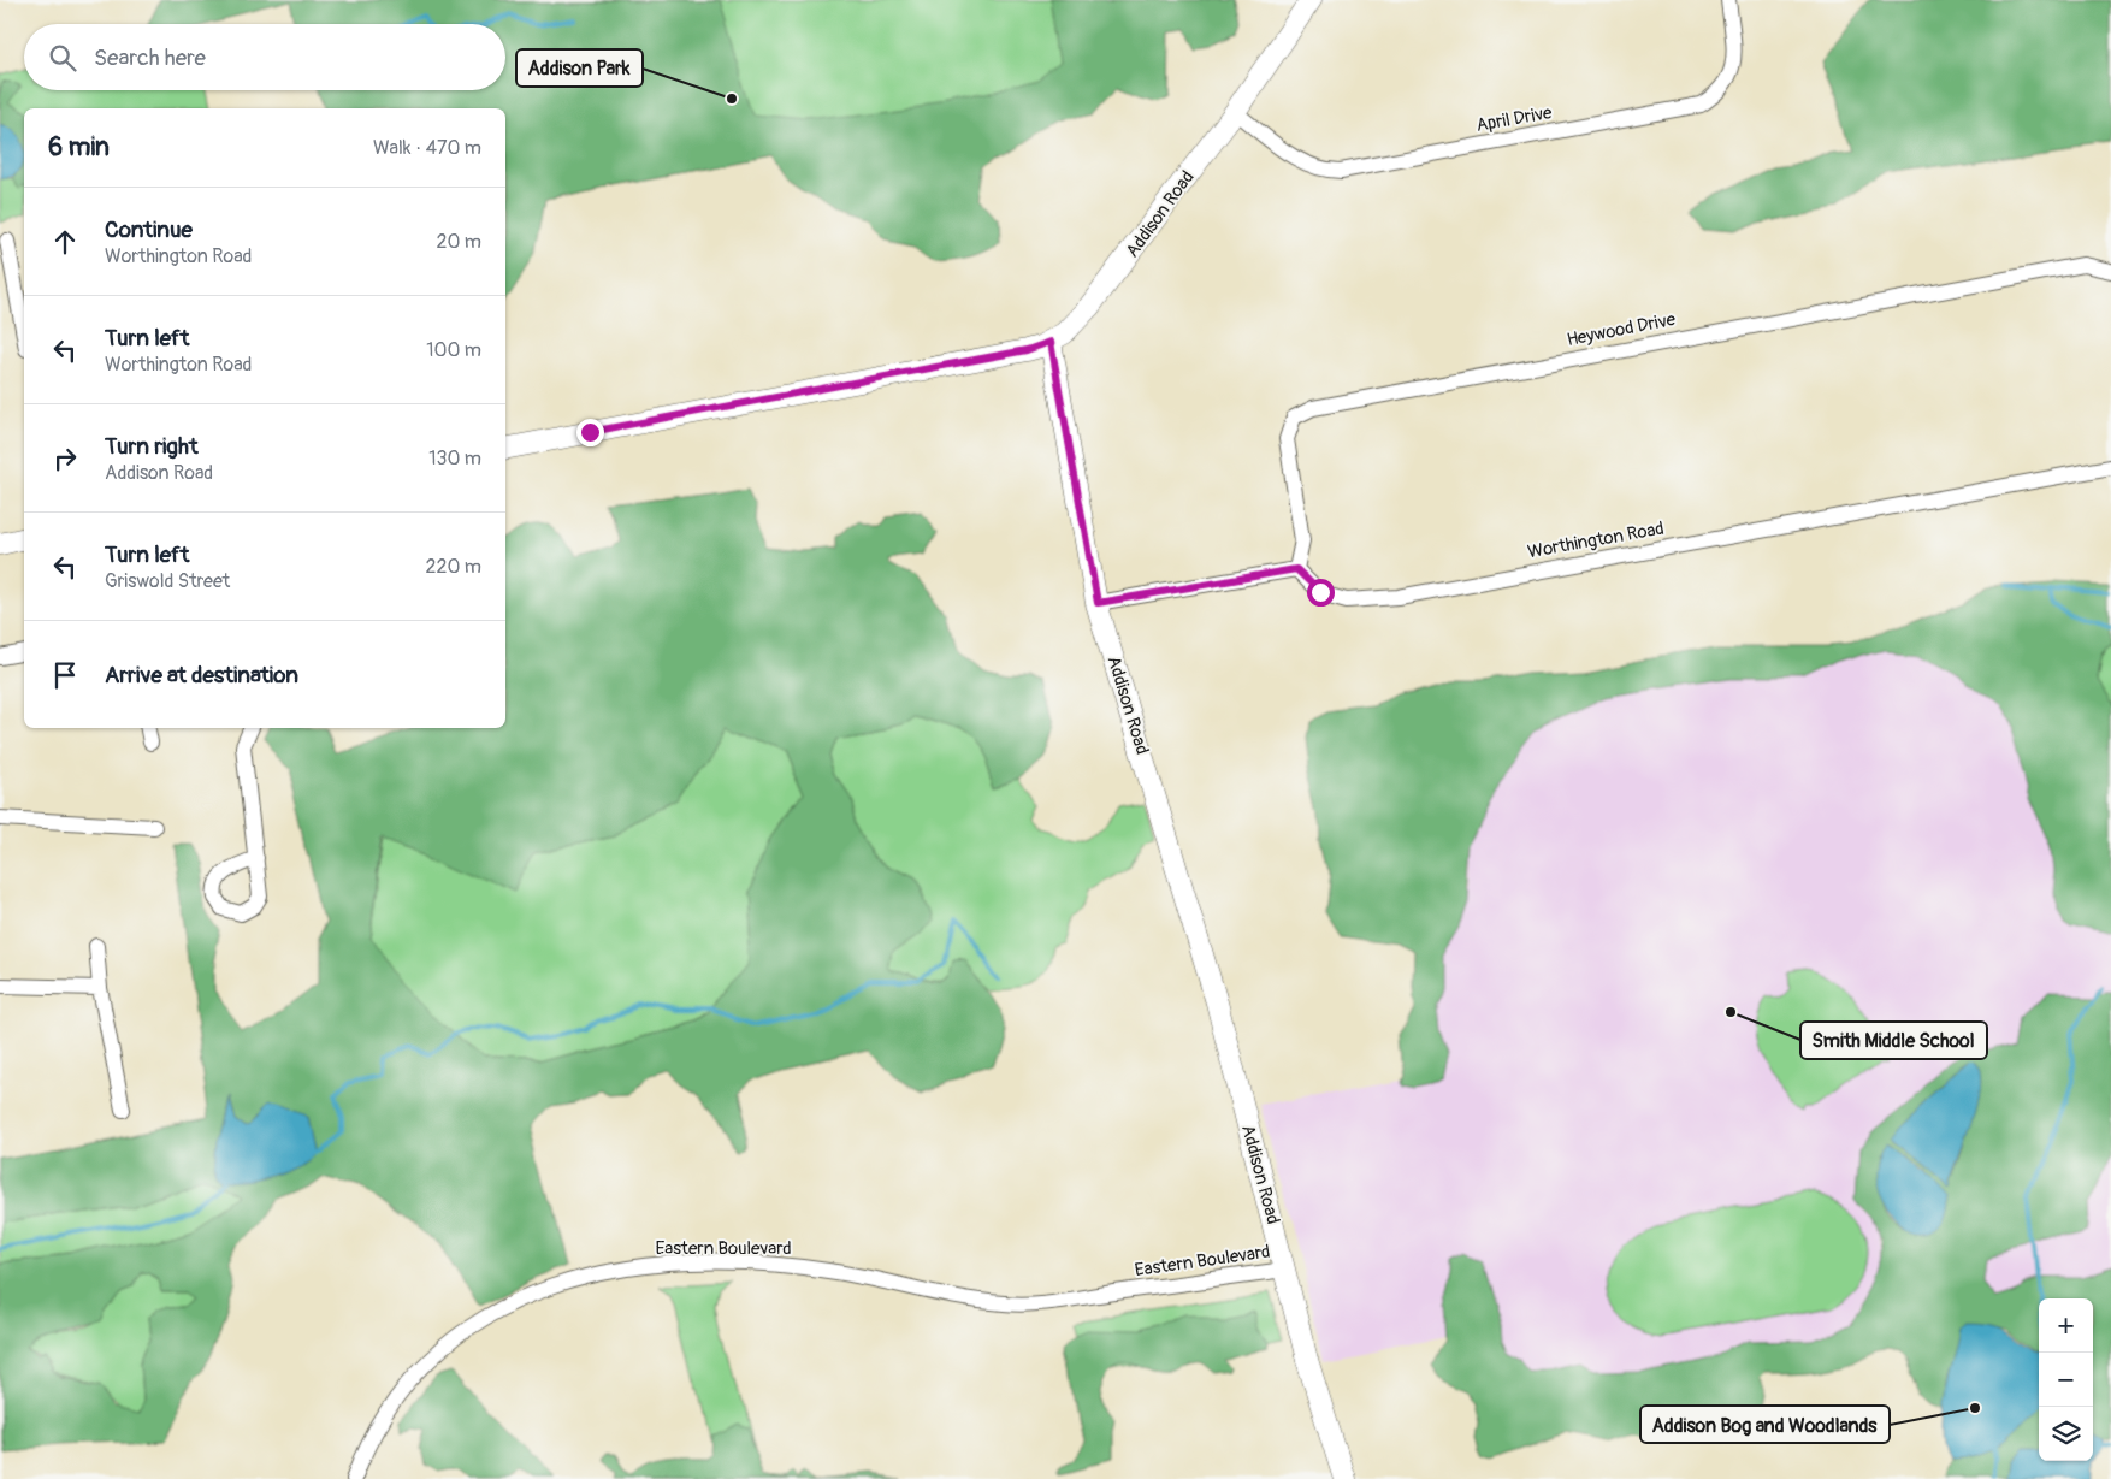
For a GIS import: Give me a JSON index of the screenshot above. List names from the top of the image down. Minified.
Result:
{"streets":{"main road":["Addison Road"],"street":["April Drive","Heywood Drive","Worthington Road","Eastern Boulevard"]},"crossings":[["April Drive","Addison Road"],["Addison Road","Eastern Boulevard"],["Heywood Drive","Worthington Road"]],"places":["Addison Park","Smith Middle School","Addison Bog and Woodlands"],"page":{"search":"Search here","heading":["6 min","Walk · 470 m"],"list":[["Continue","Worthington Road","20 m"],["Turn left","Worthington Road","100 m"],["Turn right","Addison Road","130 m"],["Turn left","Griswold Street","220 m"],"Arrive at destination"],"map_buttons":["+","−"]}}
